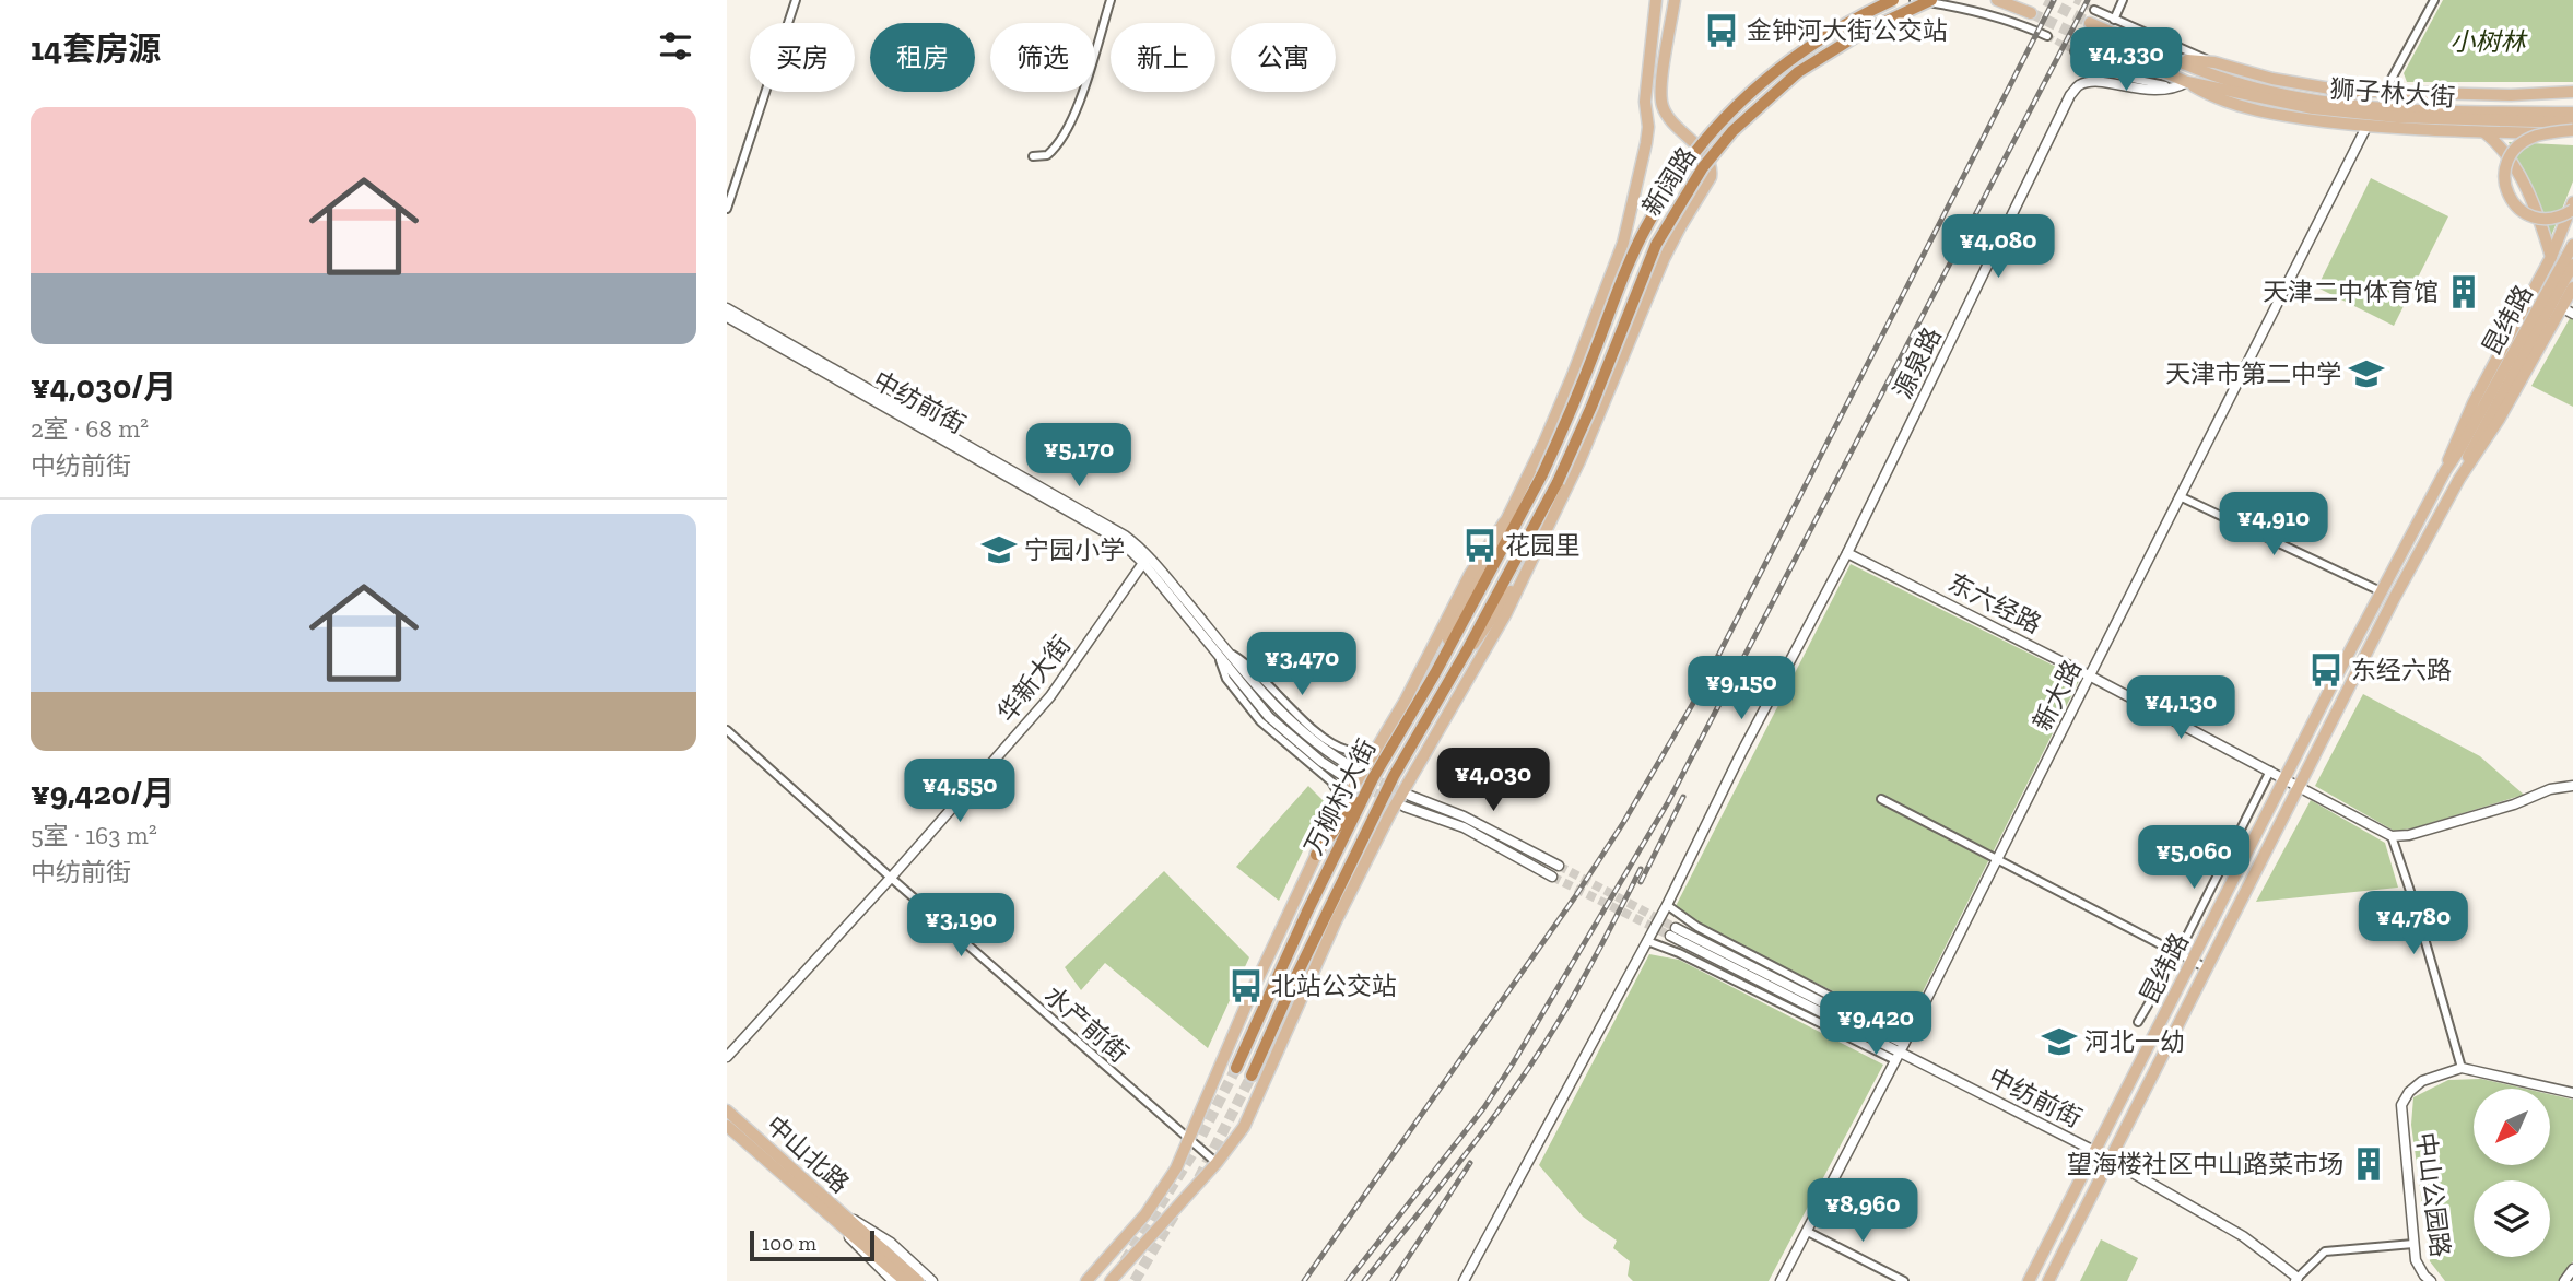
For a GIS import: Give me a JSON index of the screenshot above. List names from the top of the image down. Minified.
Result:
{"streets":{"highway":["新阔路","万柳村大街"],"main road":["狮子林大街","昆纬路","中山北路"],"street":["源泉路","中纺前街","东六经路","华新大街","新大路","水产前街","中山公园路"]},"crossings":[["新阔路","万柳村大街"],["昆纬路","中纺前街"],["昆纬路","东六经路"],["源泉路","东六经路"],["中纺前街","华新大街"],["中纺前街","新大路"],["东六经路","新大路"],["华新大街","水产前街"]],"parks":["小树林"],"places":{"bus stop":["金钟河大街公交站","花园里","东经六路","北站公交站"],"building":["天津二中体育馆","望海楼社区中山路菜市场"],"school or university":["天津市第二中学","宁园小学","河北一幼"]},"scale_bar":"100 m","north":"bottom left","page":{"heading":"14套房源","chip":["买房","租房","筛选","新上","公寓"],"price":["¥4,330","¥4,080","¥5,170","¥4,910","¥3,470","¥9,150","¥4,130","¥4,030","¥4,550","¥5,060","¥4,780","¥3,190","¥9,420","¥8,960"],"list":[{"name":"¥4,030/月","note":"2室 · 68 m² · 中纺前街"},{"name":"¥9,420/月","note":"5室 · 163 m² · 中纺前街"}],"scale":"100 m"}}
